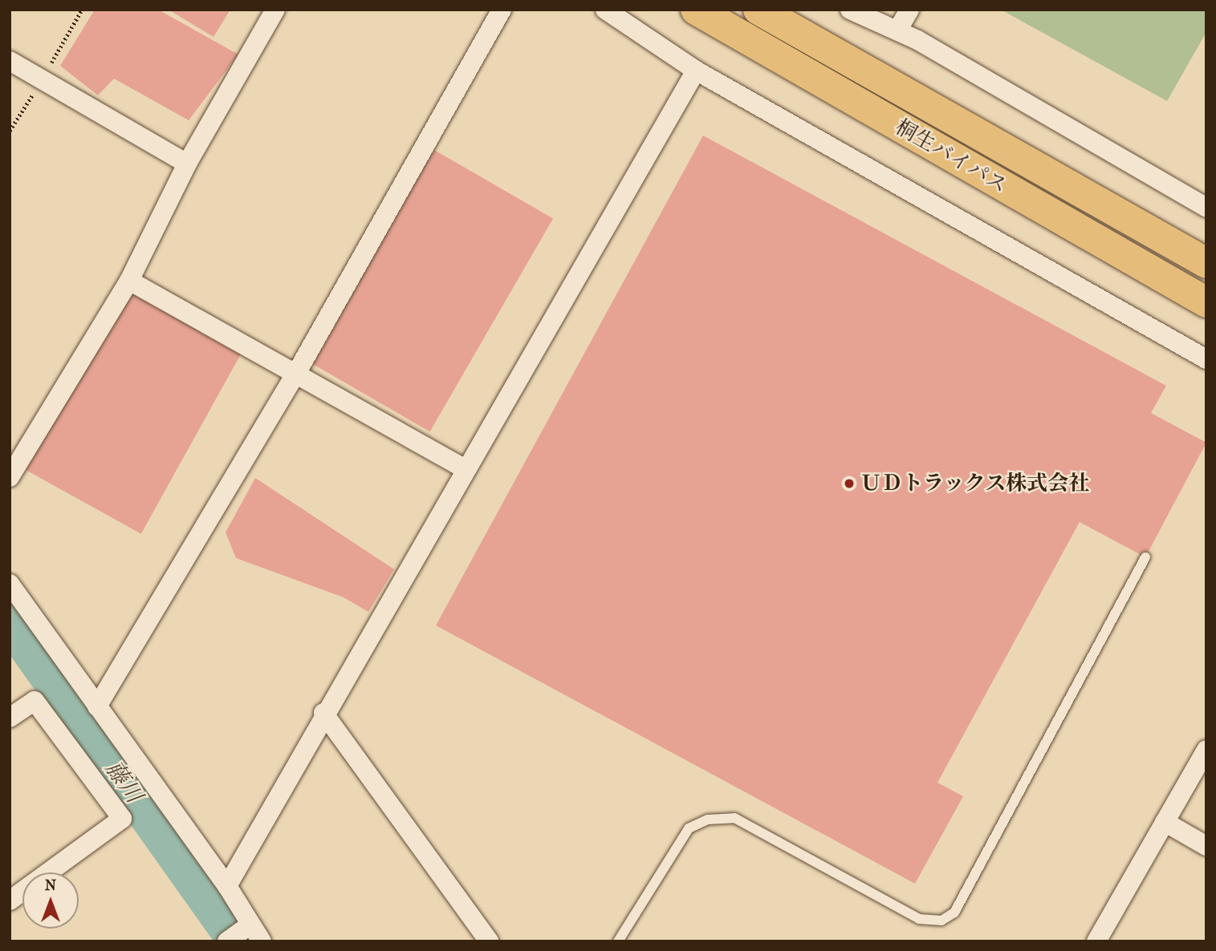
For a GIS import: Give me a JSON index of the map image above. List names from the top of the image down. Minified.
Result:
{"streets":{"highway":["桐生バイパス"]},"water":["藤川"],"places":["ＵＤトラックス株式会社"],"north":"top"}
